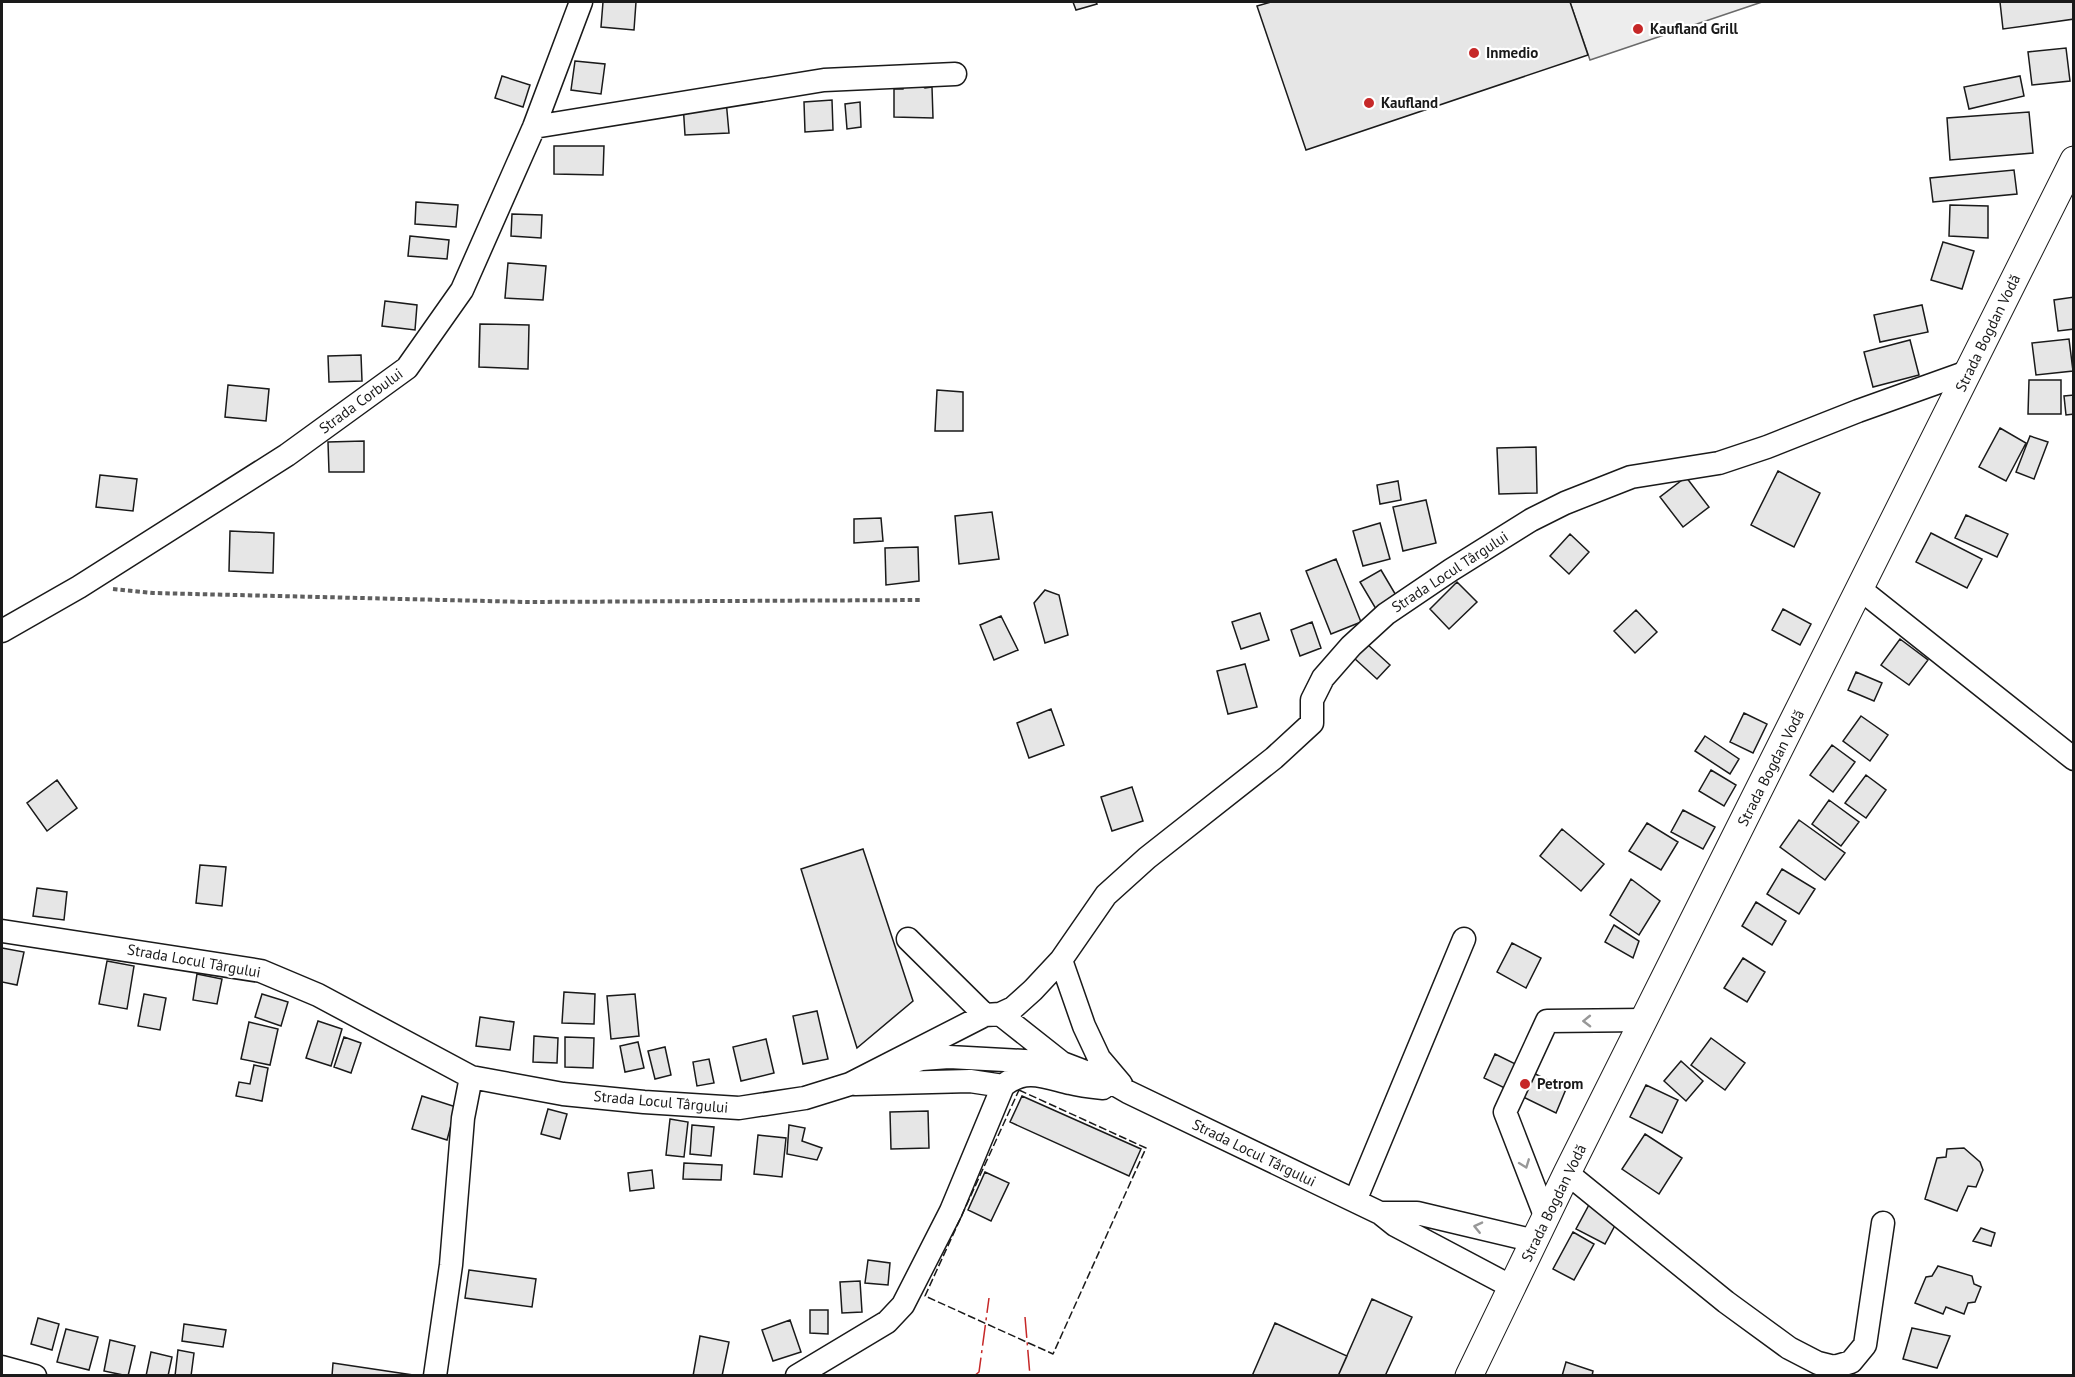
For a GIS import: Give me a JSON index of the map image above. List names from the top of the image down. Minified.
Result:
{"streets":{"main road":["Strada Bogdan Vodă"],"street":["Strada Corbului","Strada Locul Târgului"]},"crossings":[["Strada Bogdan Vodă","Strada Locul Târgului"]],"places":["Kaufland Grill","Inmedio","Kaufland","Petrom"]}
